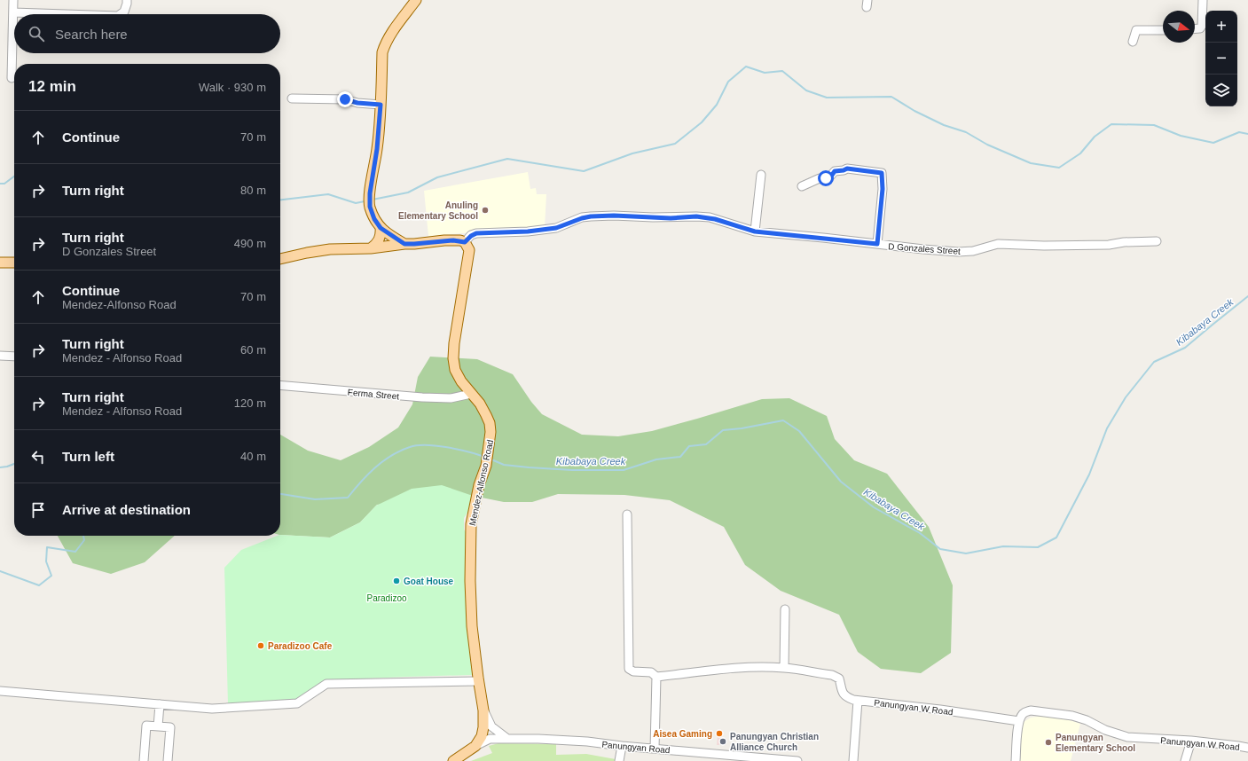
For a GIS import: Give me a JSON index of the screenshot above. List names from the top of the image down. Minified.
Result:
{"streets":{"main road":["Mendez-Alfonso Road"],"street":["D Gonzales Street","Ferma Street","Panungyan W Road","Panungyan Road"]},"crossings":[["D Gonzales Street","Mendez-Alfonso Road"],["Ferma Street","Mendez-Alfonso Road"],["Mendez-Alfonso Road","Panungyan Road"]],"water":["Kibabaya Creek"],"parks":["Paradizoo"],"places":["Anuling Elementary School","Goat House","Paradizoo Cafe","Aisea Gaming","Panungyan Christian Alliance Church","Panungyan Elementary School"],"north":"right","page":{"map_buttons":["+","−"],"search":"Search here","heading":["12 min","Walk · 930 m"],"list":[["Continue","70 m"],["Turn right","80 m"],["Turn right","D Gonzales Street","490 m"],["Continue","Mendez-Alfonso Road","70 m"],["Turn right","Mendez - Alfonso Road","60 m"],["Turn right","Mendez - Alfonso Road","120 m"],["Turn left","40 m"],"Arrive at destination"]}}
